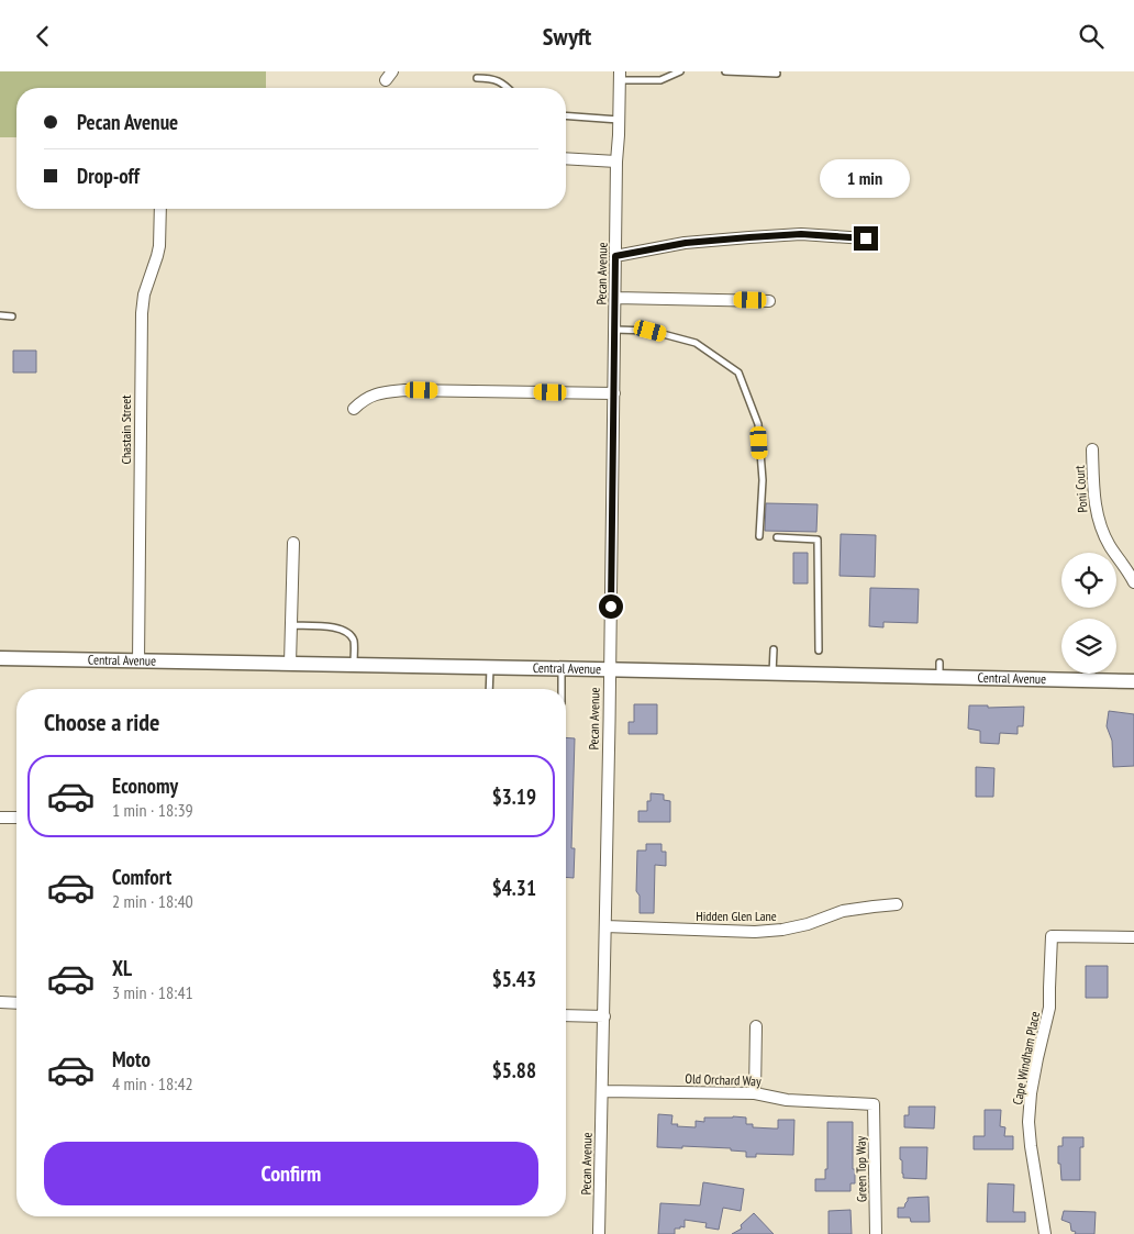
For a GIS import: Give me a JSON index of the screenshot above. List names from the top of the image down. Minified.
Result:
{"streets":{"street":["Pecan Avenue","Chastain Street","Poni Court","Central Avenue","Hidden Glen Lane","Cape Windham Place","Old Orchard Way","Green Top Way"]},"crossings":[["Pecan Avenue","Central Avenue"],["Pecan Avenue","Hidden Glen Lane"],["Pecan Avenue","Old Orchard Way"],["Chastain Street","Central Avenue"],["Old Orchard Way","Green Top Way"]],"page":{"header":"Swyft","banner":["Pecan Avenue","Drop-off"],"bubble":"1 min","heading":"Choose a ride","list":[{"name":"Economy","note":"1 min · 18:39","value":"$3.19"},{"name":"Comfort","note":"2 min · 18:40","value":"$4.31"},{"name":"XL","note":"3 min · 18:41","value":"$5.43"},{"name":"Moto","note":"4 min · 18:42","value":"$5.88"}],"buttons":"Confirm"}}
